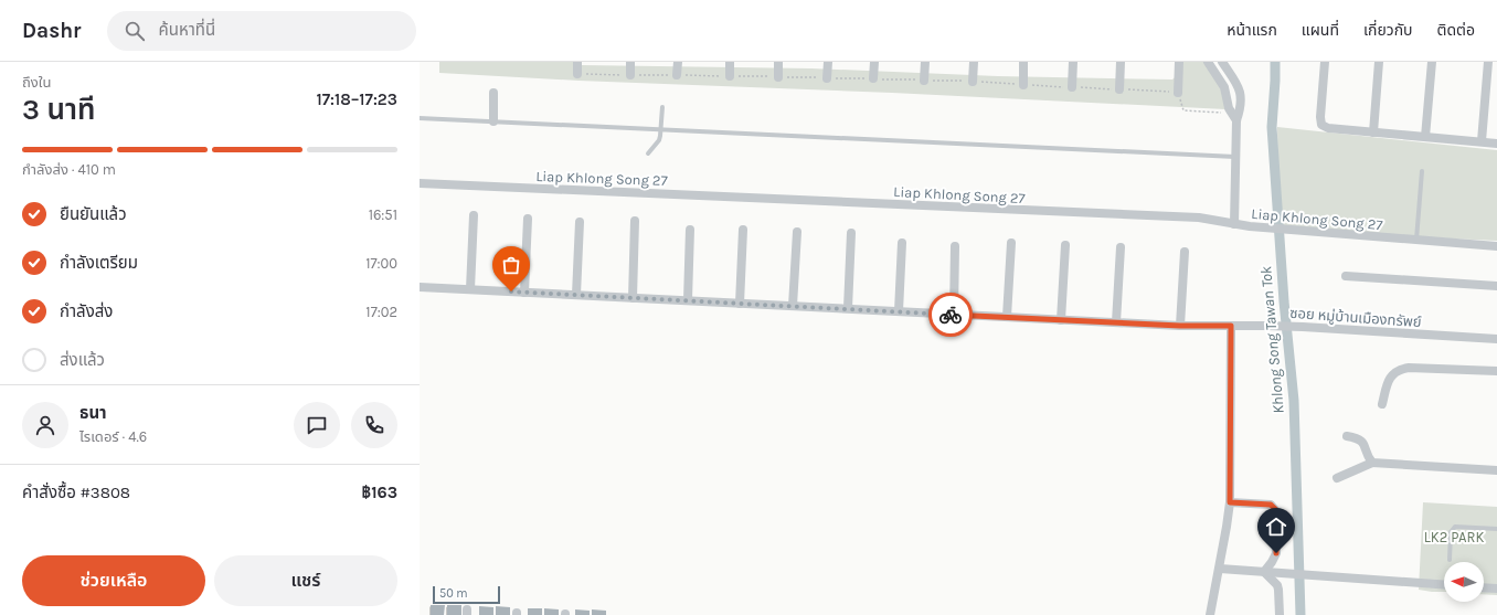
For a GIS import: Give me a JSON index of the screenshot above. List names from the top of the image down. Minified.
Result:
{"streets":{"street":["Liap Khlong Song 27","ซอย หมู่บ้านเมืองทรัพย์"]},"water":["Khlong Song Tawan Tok"],"parks":["LK2 PARK"],"scale_bar":"50 m","north":"left","page":{"header":"Dashr","search":"ค้นหาที่นี่","nav":["หน้าแรก","แผนที่","เกี่ยวกับ","ติดต่อ"],"heading":["3 นาที","ถึงใน","17:18–17:23"],"panel":["ธนา","ไรเดอร์ · 4.6","คำสั่งซื้อ #3808","฿163"],"bar":"กำลังส่ง · 410 m","list":[["ยืนยันแล้ว","16:51"],["กำลังเตรียม","17:00"],["กำลังส่ง","17:02"],"ส่งแล้ว"],"buttons":["ช่วยเหลือ","แชร์"],"scale":"50 m"}}
